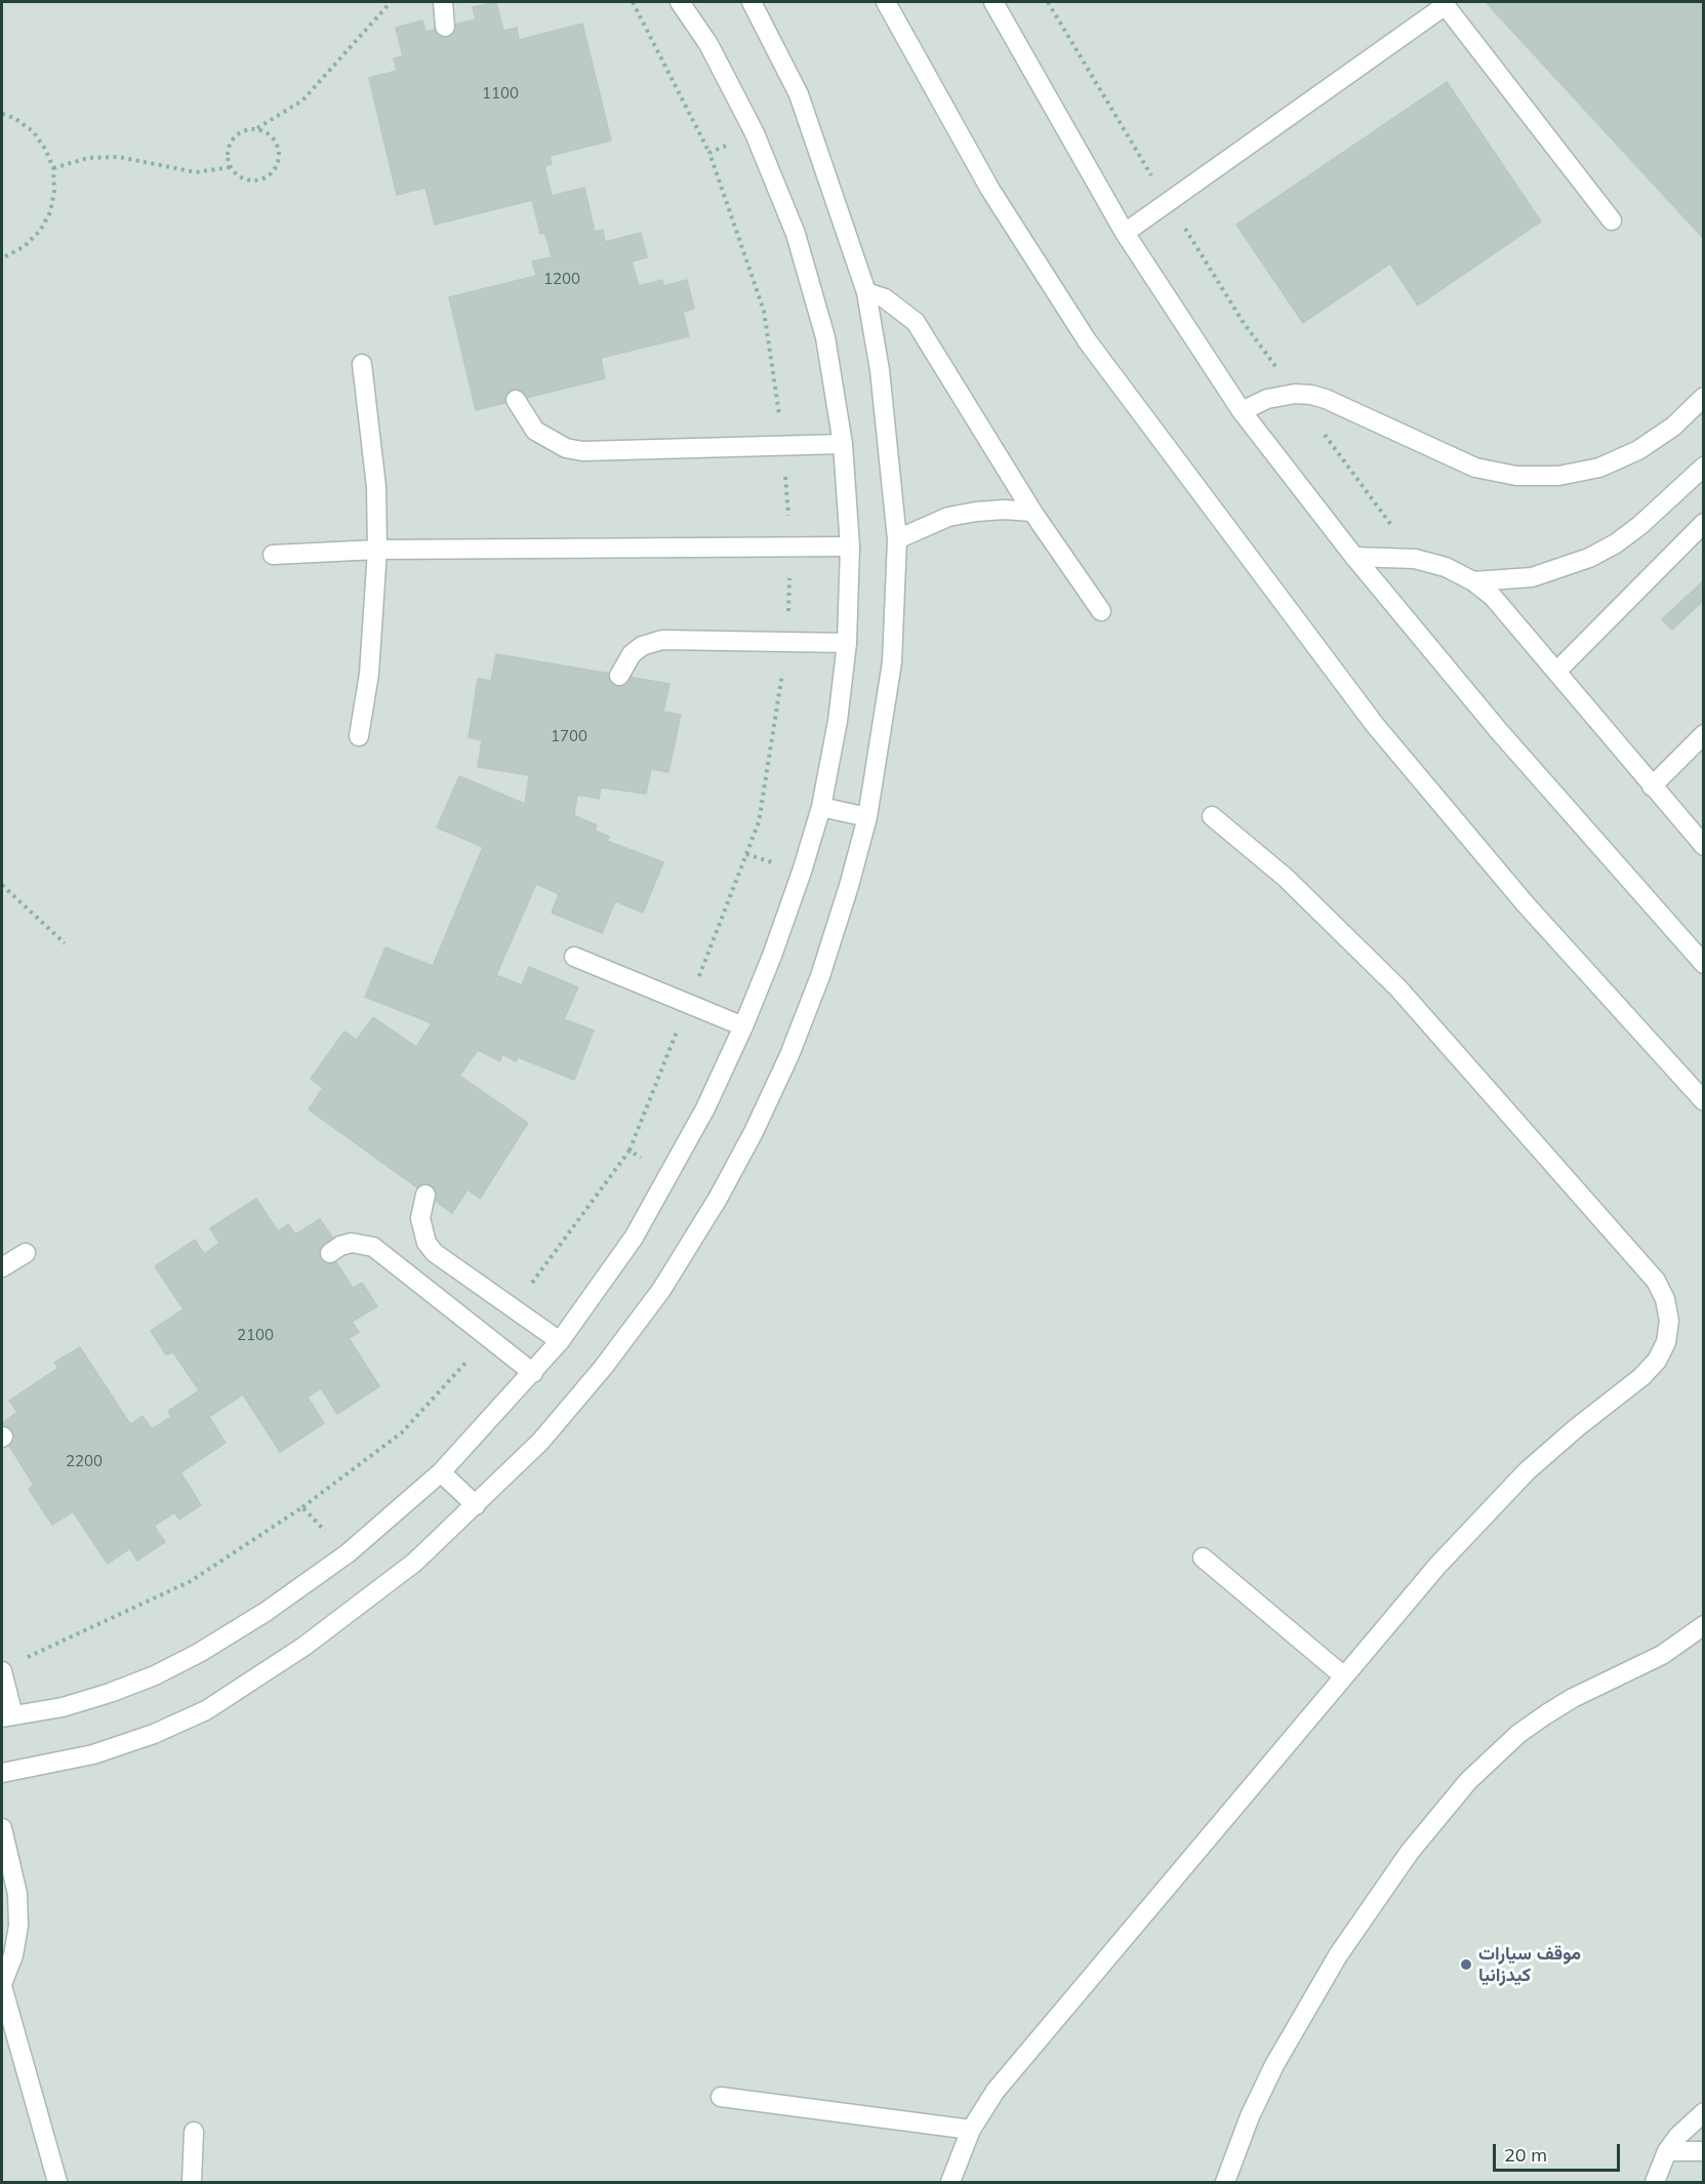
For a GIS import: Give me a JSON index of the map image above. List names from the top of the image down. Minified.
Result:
{"places":["موقف سيارات كيدزانيا"],"house_numbers":["1100","1200","1700","2100","2200"],"scale_bar":"20 m"}
